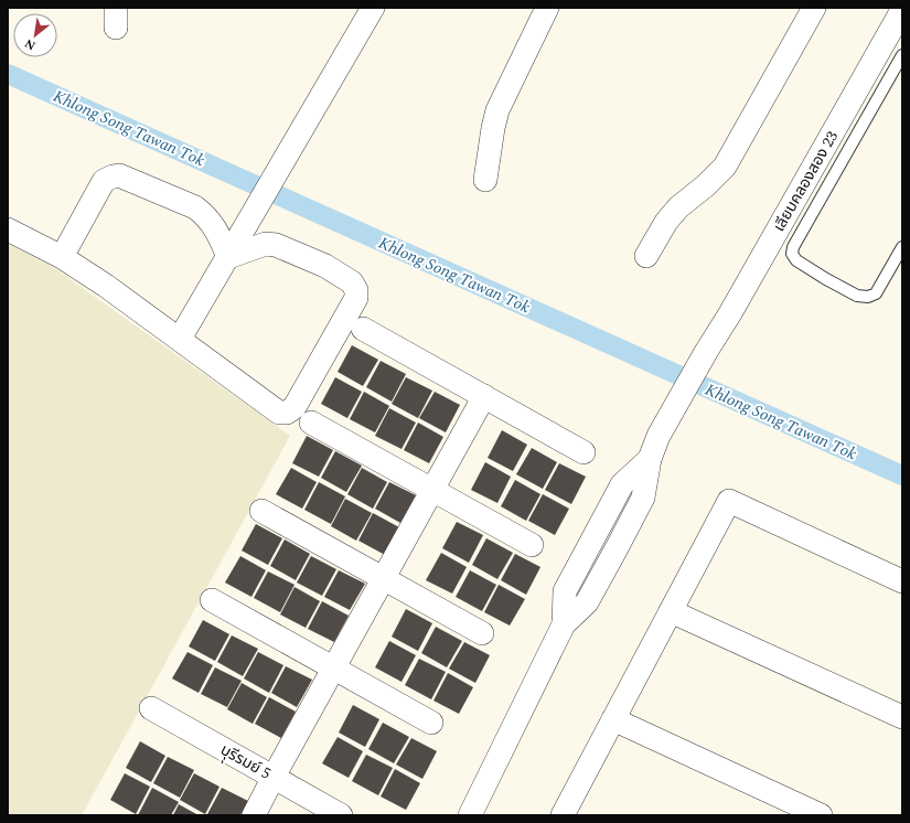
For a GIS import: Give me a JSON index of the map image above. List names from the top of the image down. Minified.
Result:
{"streets":{"street":["เลียบคลองสอง 23","บุุรีรมย์ 5"]},"water":["Khlong Song Tawan Tok"],"north":"bottom left"}
